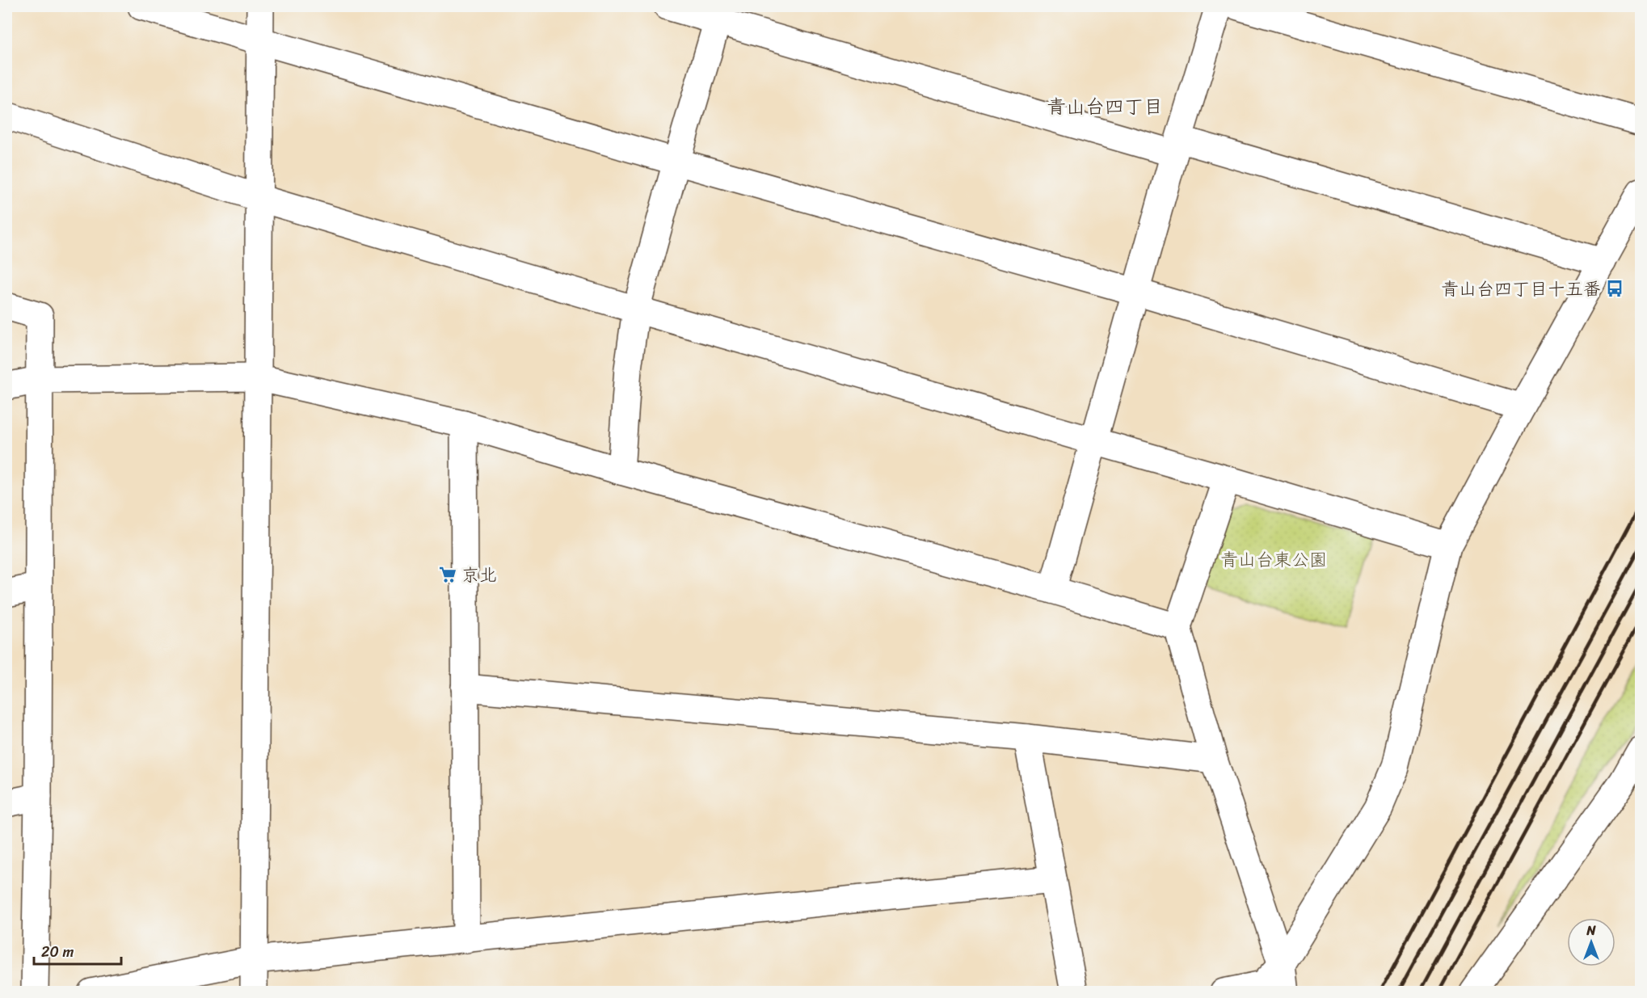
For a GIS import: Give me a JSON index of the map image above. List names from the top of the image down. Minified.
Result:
{"districts":["青山台四丁目"],"parks":["青山台東公園"],"places":{"bus stop":["青山台四丁目十五番"],"supermarket":["京北"]},"scale_bar":"20 m","north":"top"}
